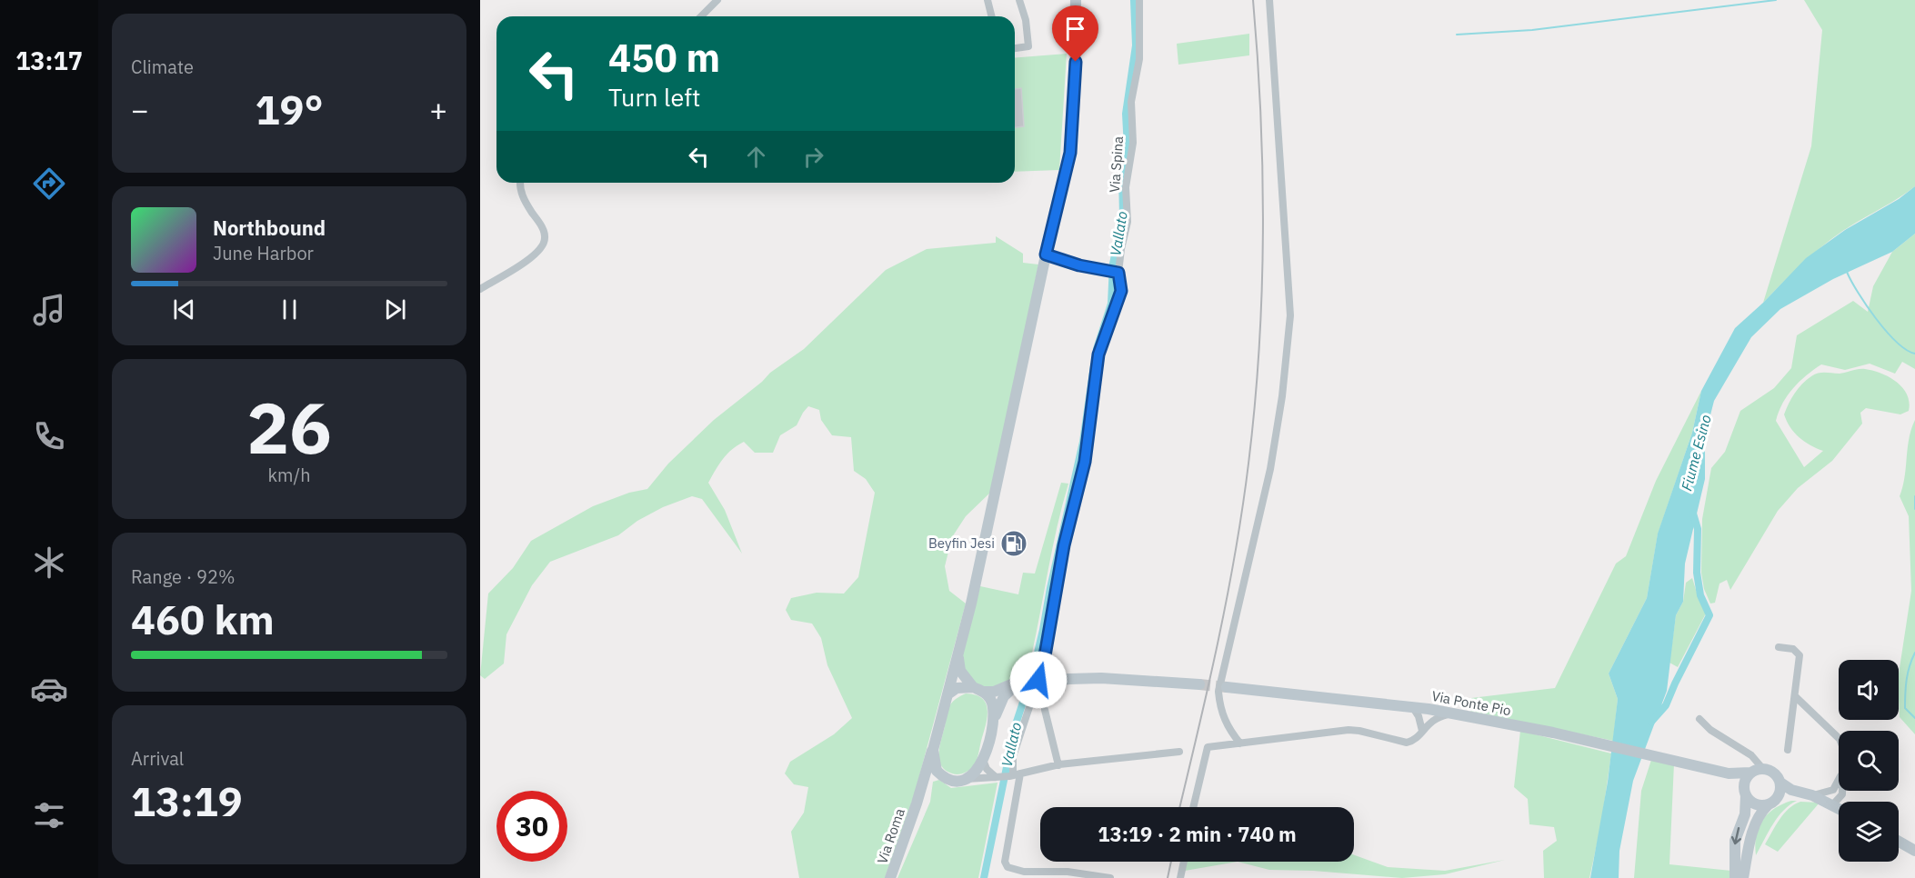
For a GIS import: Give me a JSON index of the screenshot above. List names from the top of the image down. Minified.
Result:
{"streets":{"main road":["Via Ponte Pio","Via Roma"],"street":["Via Spina"]},"water":["Vallato","Fiume Esino"],"places":{"fuel station":["Beyfin Jesi"]},"page":{"tabs":"13:17","tile":["Climate",["26","km/h"],["Range · 92%","460 km"],["Arrival","13:19"]],"turn":["450 m","Turn left"],"heat":["−","19°","+"],"song":["Northbound","June Harbor"],"limit":"30","trip":"13:19 · 2 min · 740 m"}}
